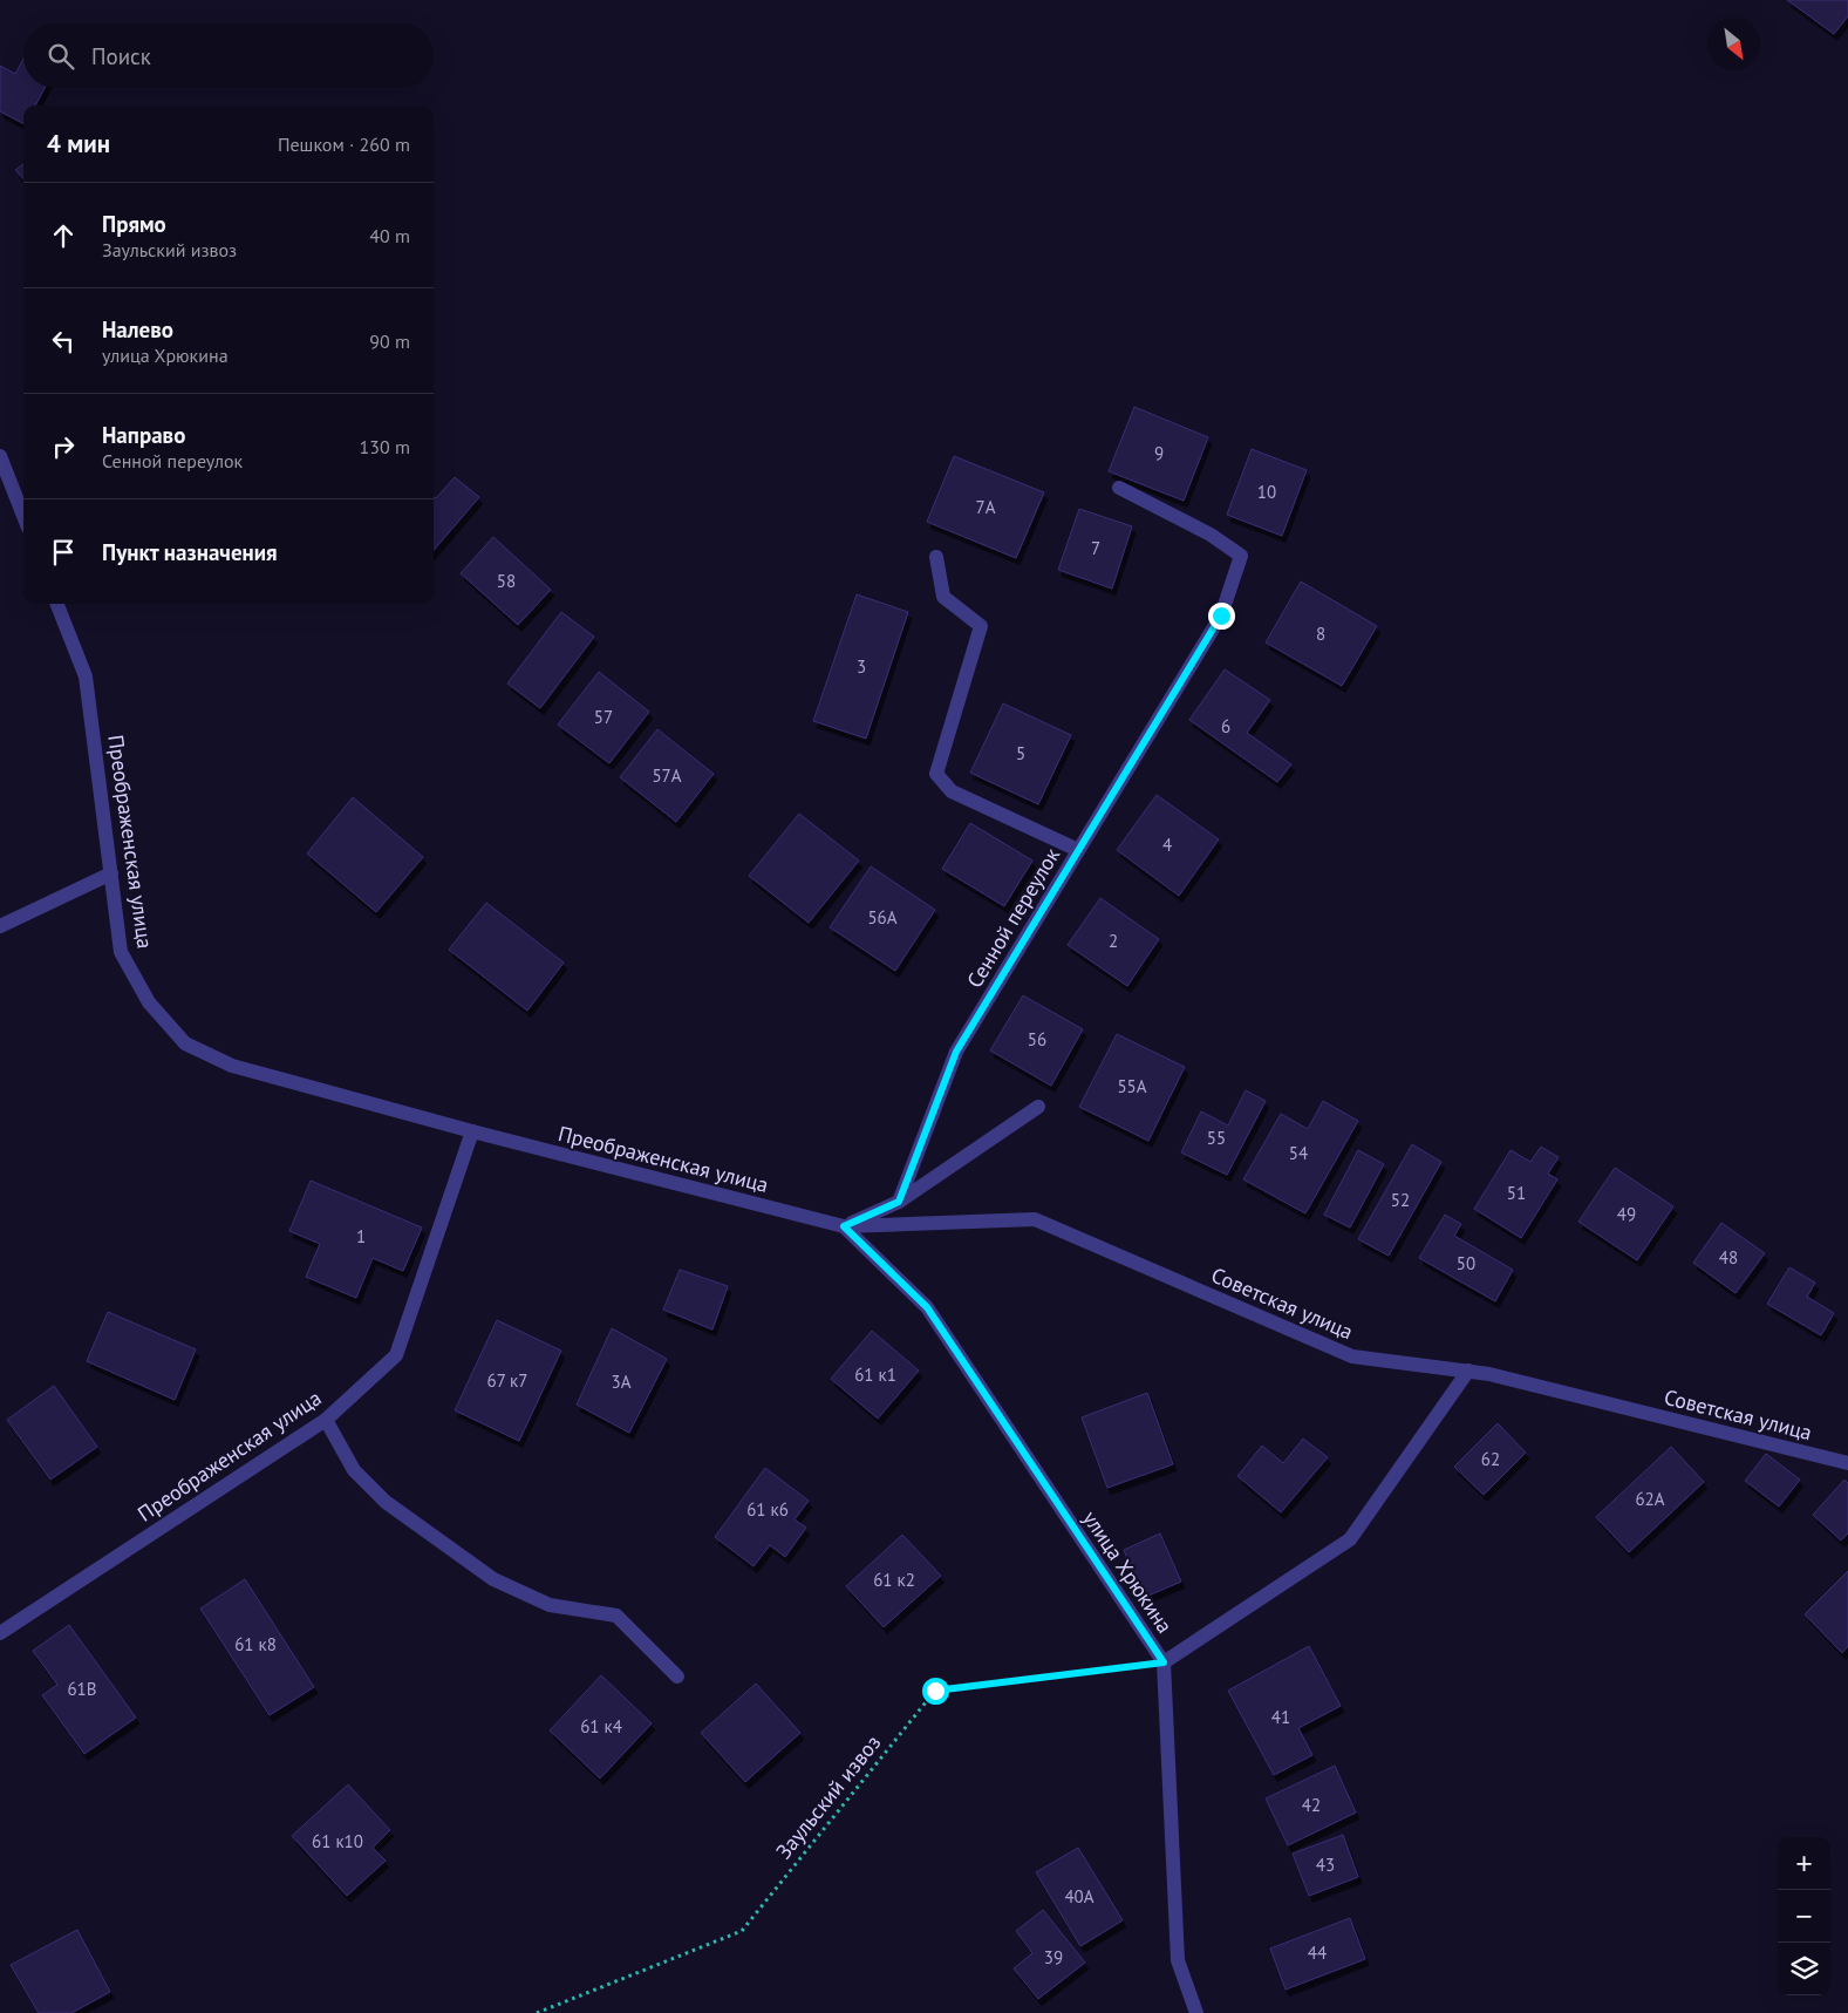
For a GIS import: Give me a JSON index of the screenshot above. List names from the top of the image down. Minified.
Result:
{"streets":{"street":["Преображенская улица","Сенной переулок","Советская улица","улица Хрюкина"],"path":["Заульский извоз"]},"crossings":[["Преображенская улица","Советская улица"],["Преображенская улица","улица Хрюкина"],["Советская улица","улица Хрюкина"],["улица Хрюкина","Заульский извоз"]],"house_numbers":["9","10","7А","7","58","8","3","57","6","5","57А","4","56А","2","56","55А","55","54","51","52","49","1","48","50","61 к1","67 к7","3А","62","62А","61 к6","61 к2","61 к8","61В","41","61 к4","42","61 к10","43","40А","44","39"],"north":"bottom right","page":{"search":"Поиск","heading":["4 мин","Пешком · 260 m"],"list":[["Прямо","Заульский извоз","40 m"],["Налево","улица Хрюкина","90 m"],["Направо","Сенной переулок","130 m"],"Пункт назначения"],"map_buttons":["+","−"]}}
